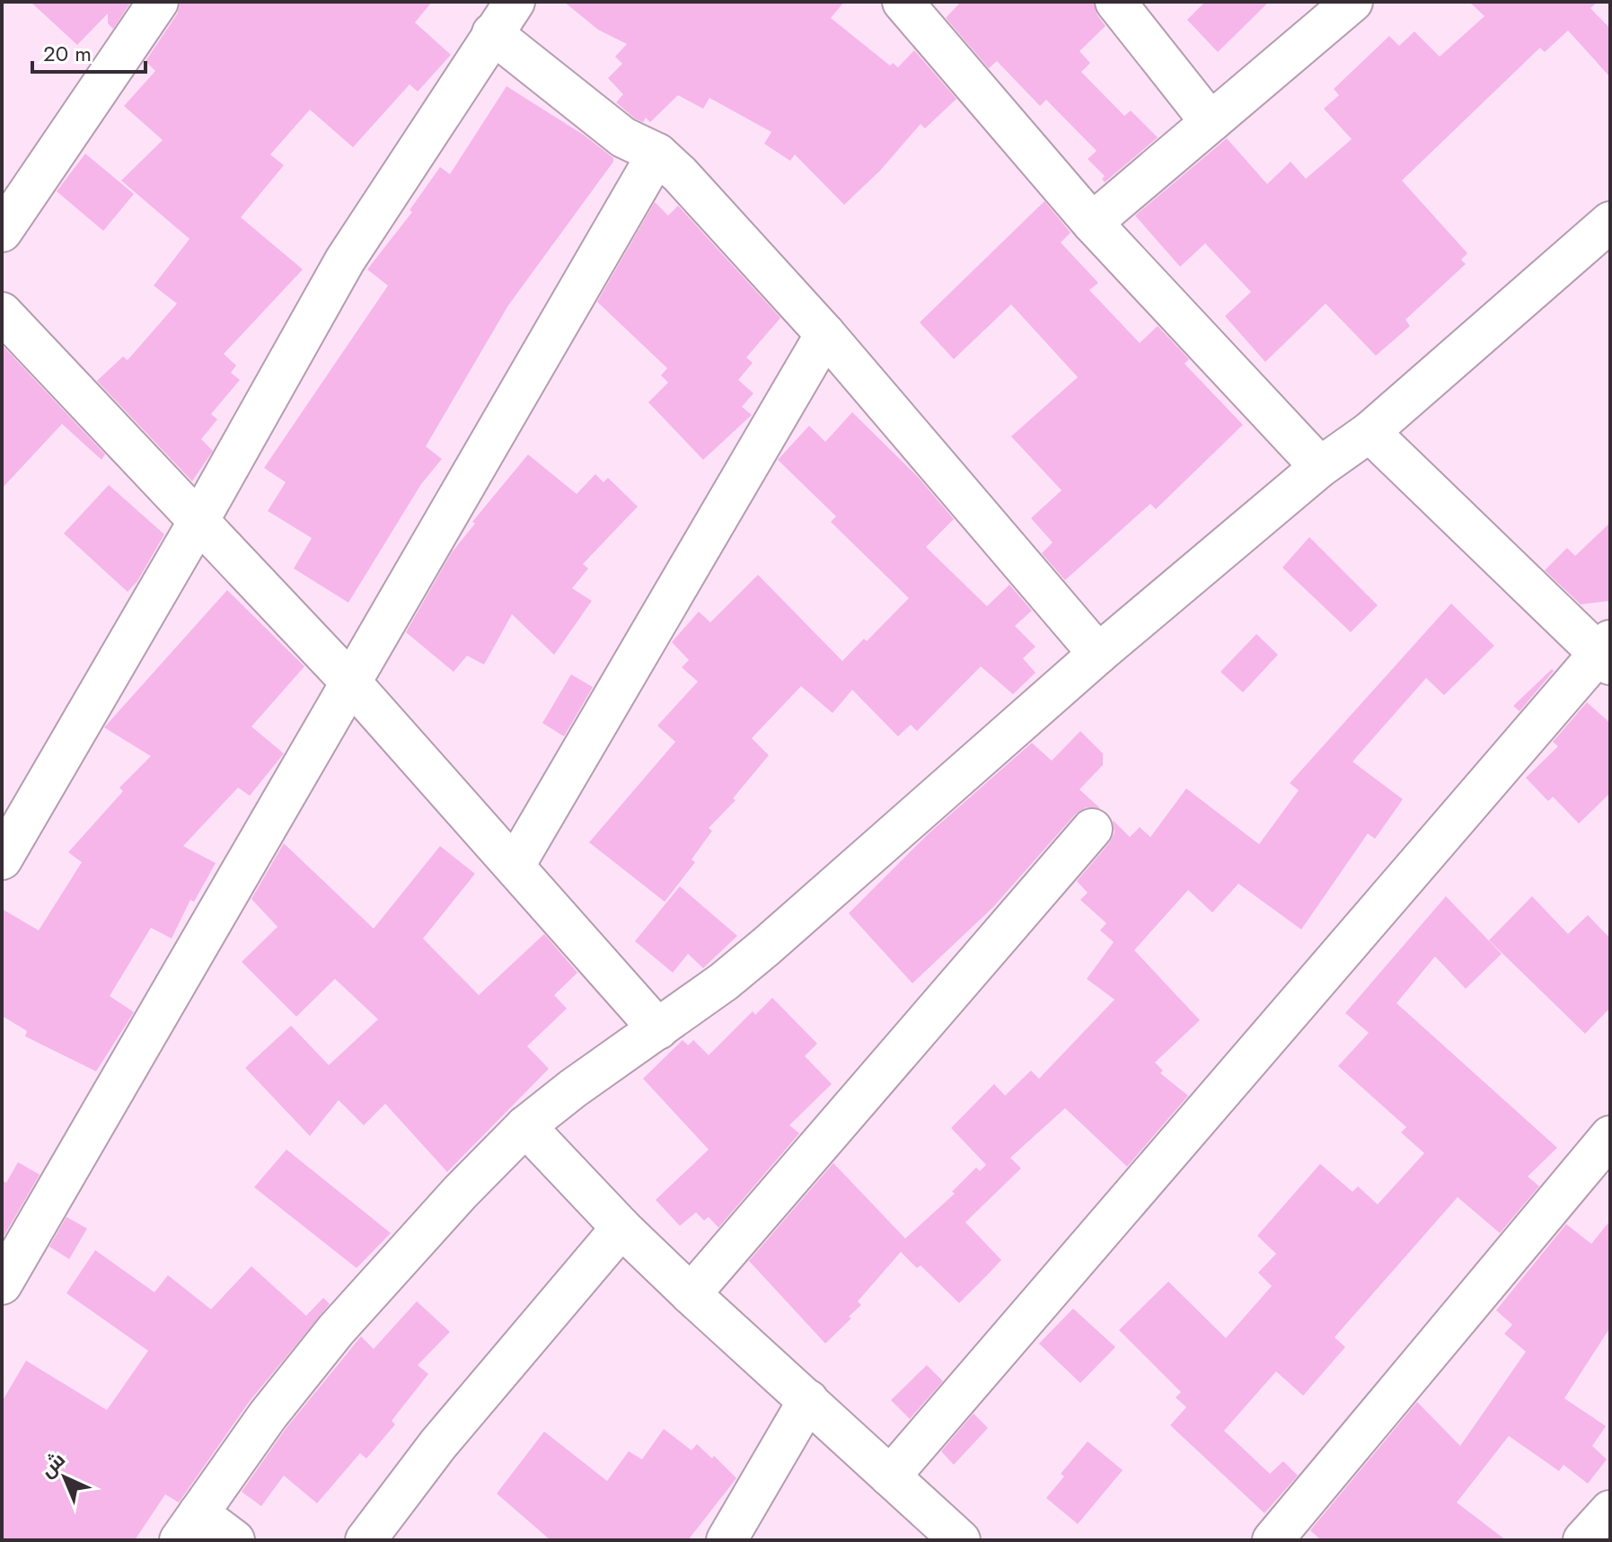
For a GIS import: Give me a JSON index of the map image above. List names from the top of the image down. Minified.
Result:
{"scale_bar":"20 m","north":"top left"}
